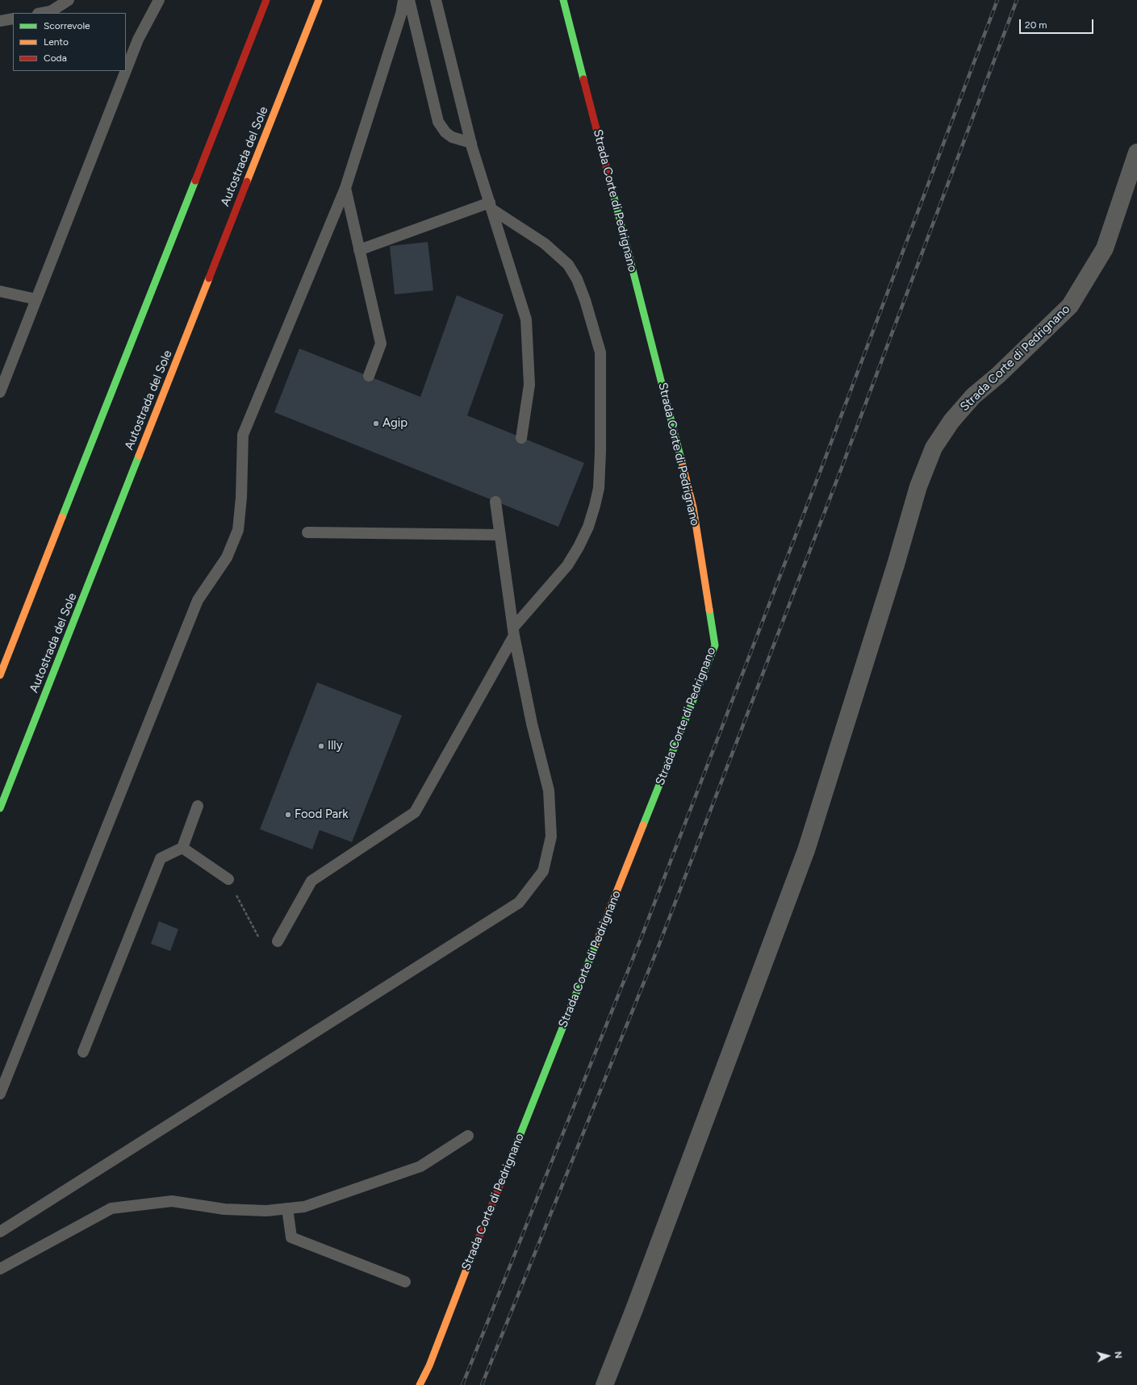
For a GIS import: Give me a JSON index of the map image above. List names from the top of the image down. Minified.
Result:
{"streets":{"main road":["Autostrada del Sole","Strada Corte di Pedrignano"]},"places":["Agip","Illy","Food Park"],"legend":["Scorrevole","Lento","Coda"],"scale_bar":"20 m","north":"right"}
